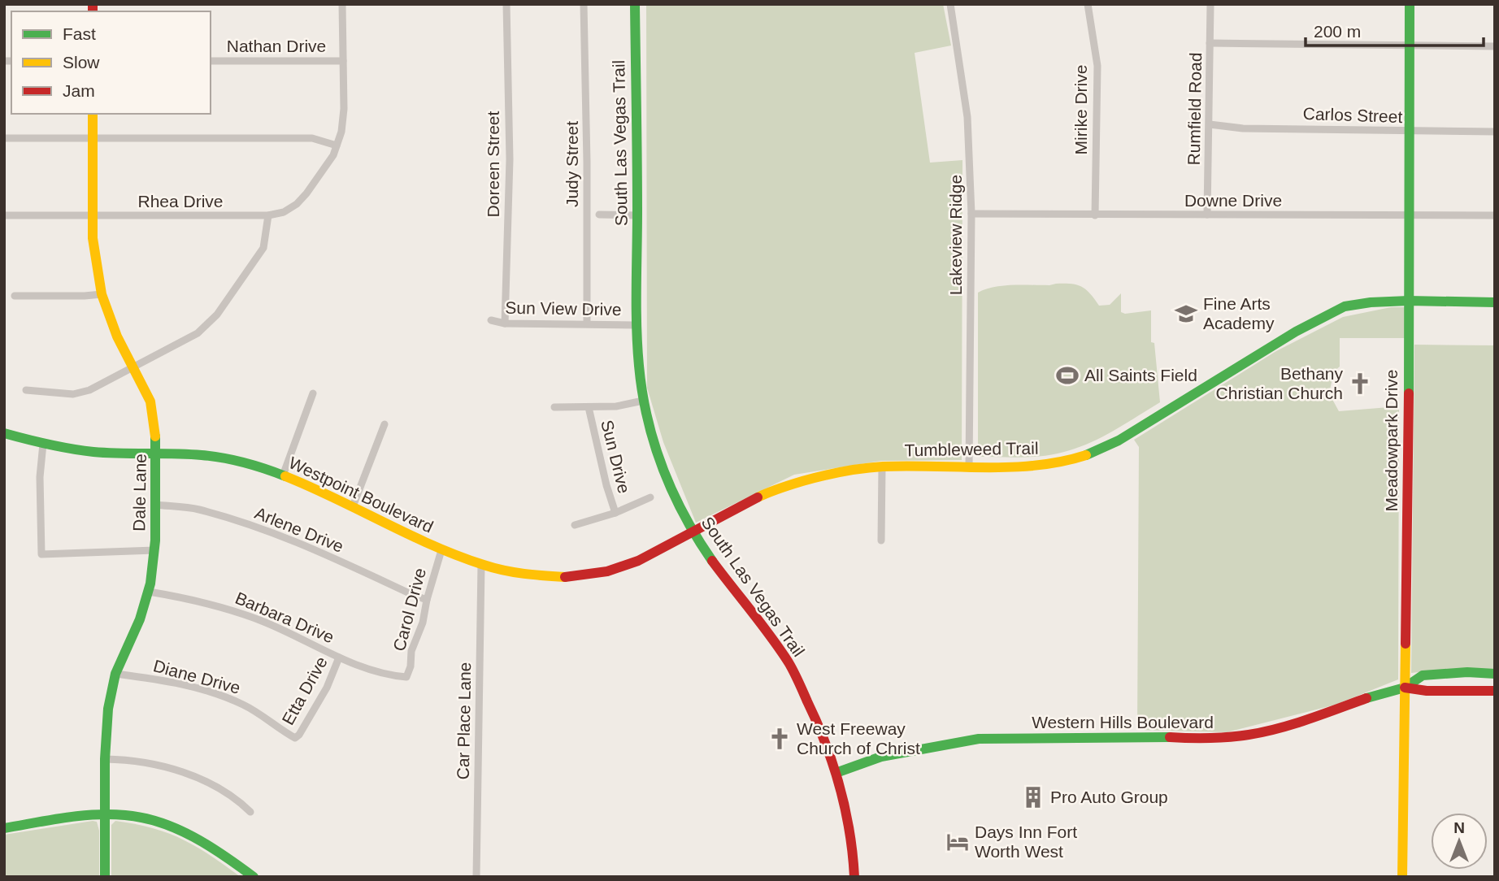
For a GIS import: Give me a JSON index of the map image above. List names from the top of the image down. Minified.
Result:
{"streets":{"street":["Nathan Drive","Rumfield Road","Mirike Drive","Carlos Street","South Las Vegas Trail","Doreen Street","Judy Street","Downe Drive","Rhea Drive","Lakeview Ridge","Sun View Drive","Meadowpark Drive","Tumbleweed Trail","Sun Drive","Dale Lane","Westpoint Boulevard","Arlene Drive","Carol Drive","Barbara Drive","Diane Drive","Etta Drive","Car Place Lane","Western Hills Boulevard"]},"crossings":[["Rumfield Road","Carlos Street"],["Rumfield Road","Downe Drive"],["Mirike Drive","Downe Drive"],["Carlos Street","Meadowpark Drive"],["South Las Vegas Trail","Sun View Drive"],["South Las Vegas Trail","Tumbleweed Trail"],["South Las Vegas Trail","Westpoint Boulevard"],["South Las Vegas Trail","Western Hills Boulevard"],["Doreen Street","Sun View Drive"],["Judy Street","Sun View Drive"],["Downe Drive","Lakeview Ridge"],["Downe Drive","Meadowpark Drive"],["Rhea Drive","Dale Lane"],["Lakeview Ridge","Tumbleweed Trail"],["Meadowpark Drive","Tumbleweed Trail"],["Meadowpark Drive","Western Hills Boulevard"],["Tumbleweed Trail","Westpoint Boulevard"],["Dale Lane","Westpoint Boulevard"],["Dale Lane","Arlene Drive"],["Dale Lane","Barbara Drive"],["Dale Lane","Diane Drive"],["Westpoint Boulevard","Carol Drive"],["Westpoint Boulevard","Car Place Lane"],["Arlene Drive","Carol Drive"],["Carol Drive","Barbara Drive"],["Barbara Drive","Etta Drive"],["Diane Drive","Etta Drive"]],"places":{"school or university":["Fine Arts Academy"],"sports":["All Saints Field"],"church":["Bethany Christian Church","West Freeway Church of Christ"],"building":["Pro Auto Group"],"hotel":["Days Inn Fort Worth West"]},"legend":["Fast","Slow","Jam"],"scale_bar":"200 m","north":"top"}
